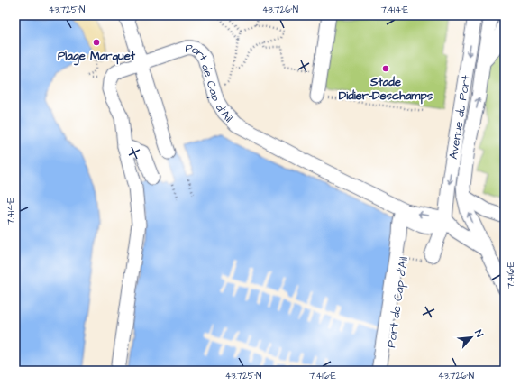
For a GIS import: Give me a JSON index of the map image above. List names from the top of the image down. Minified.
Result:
{"streets":{"street":["Port de Cap d'Ail","Avenue du Port"]},"places":["Plage Marquet","Stade Didier-Deschamps"],"north":"top right","coordinates":["43.725°N","43.726°N","7.414°E","7.416°E"]}
